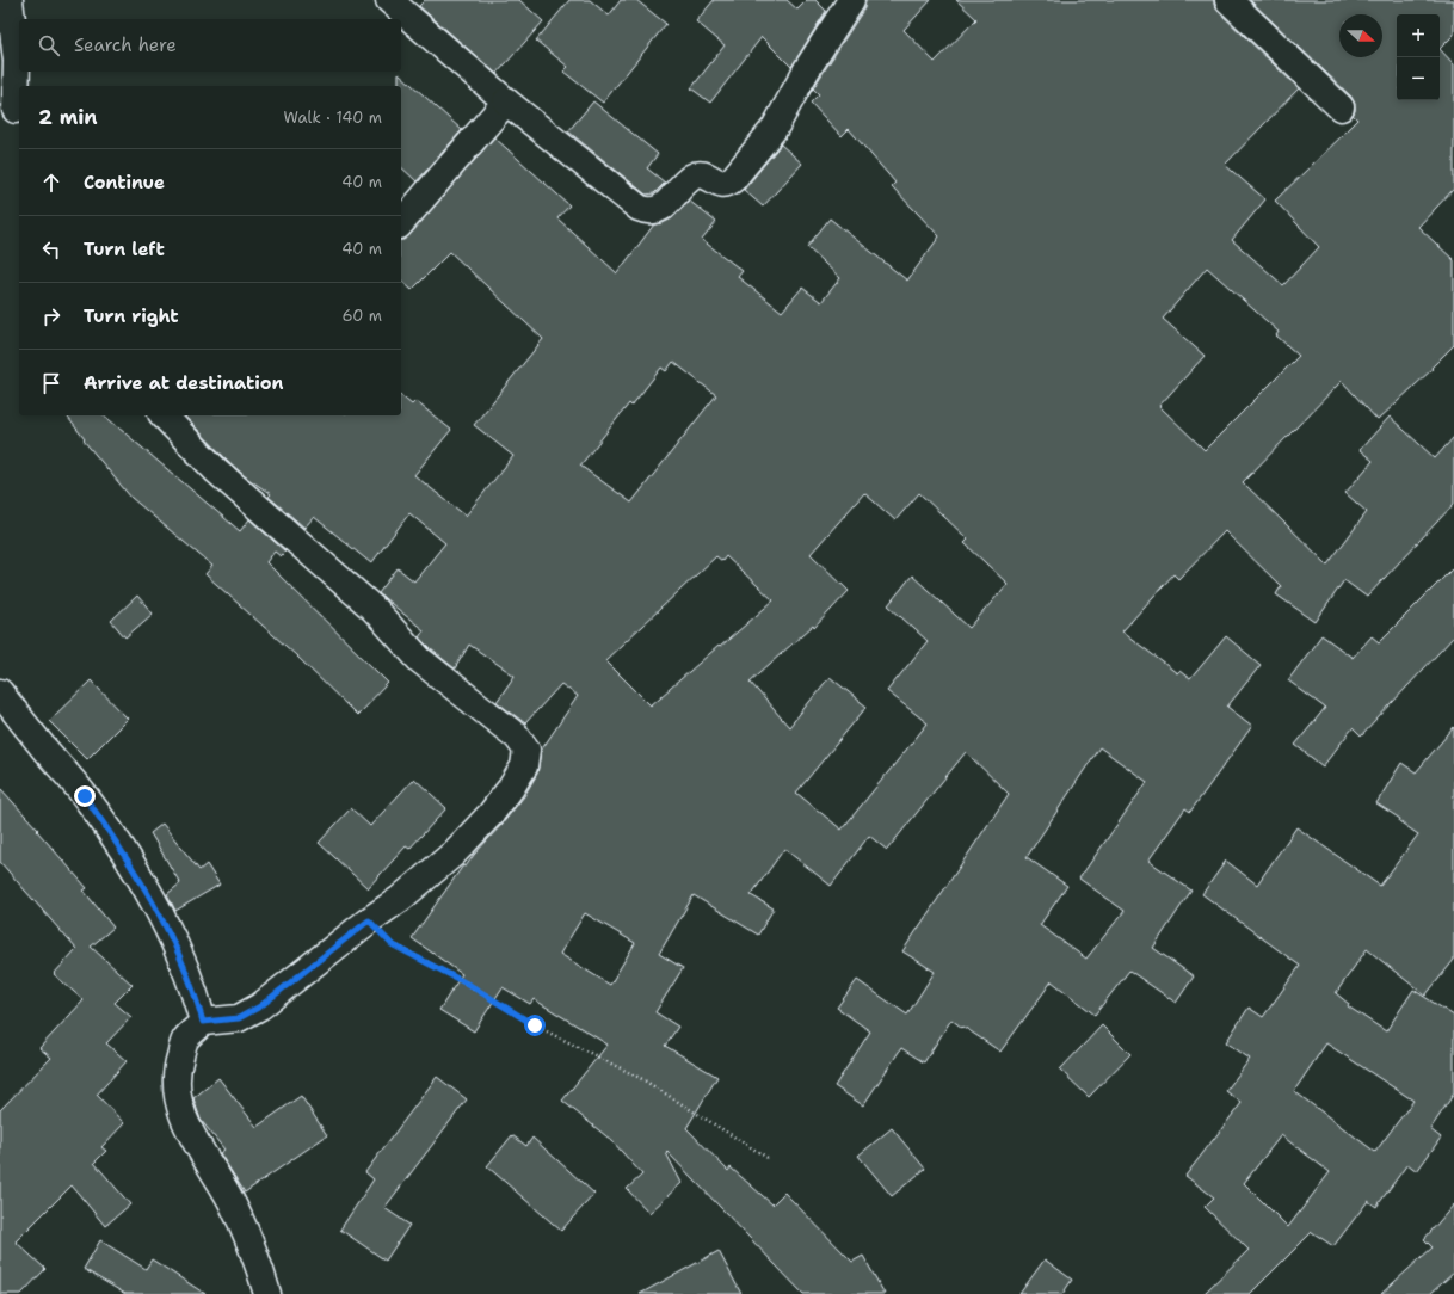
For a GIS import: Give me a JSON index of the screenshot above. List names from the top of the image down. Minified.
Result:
{"north":"right","page":{"map_buttons":["+","−"],"search":"Search here","heading":["2 min","Walk · 140 m"],"list":[["Continue","40 m"],["Turn left","40 m"],["Turn right","60 m"],"Arrive at destination"]}}
